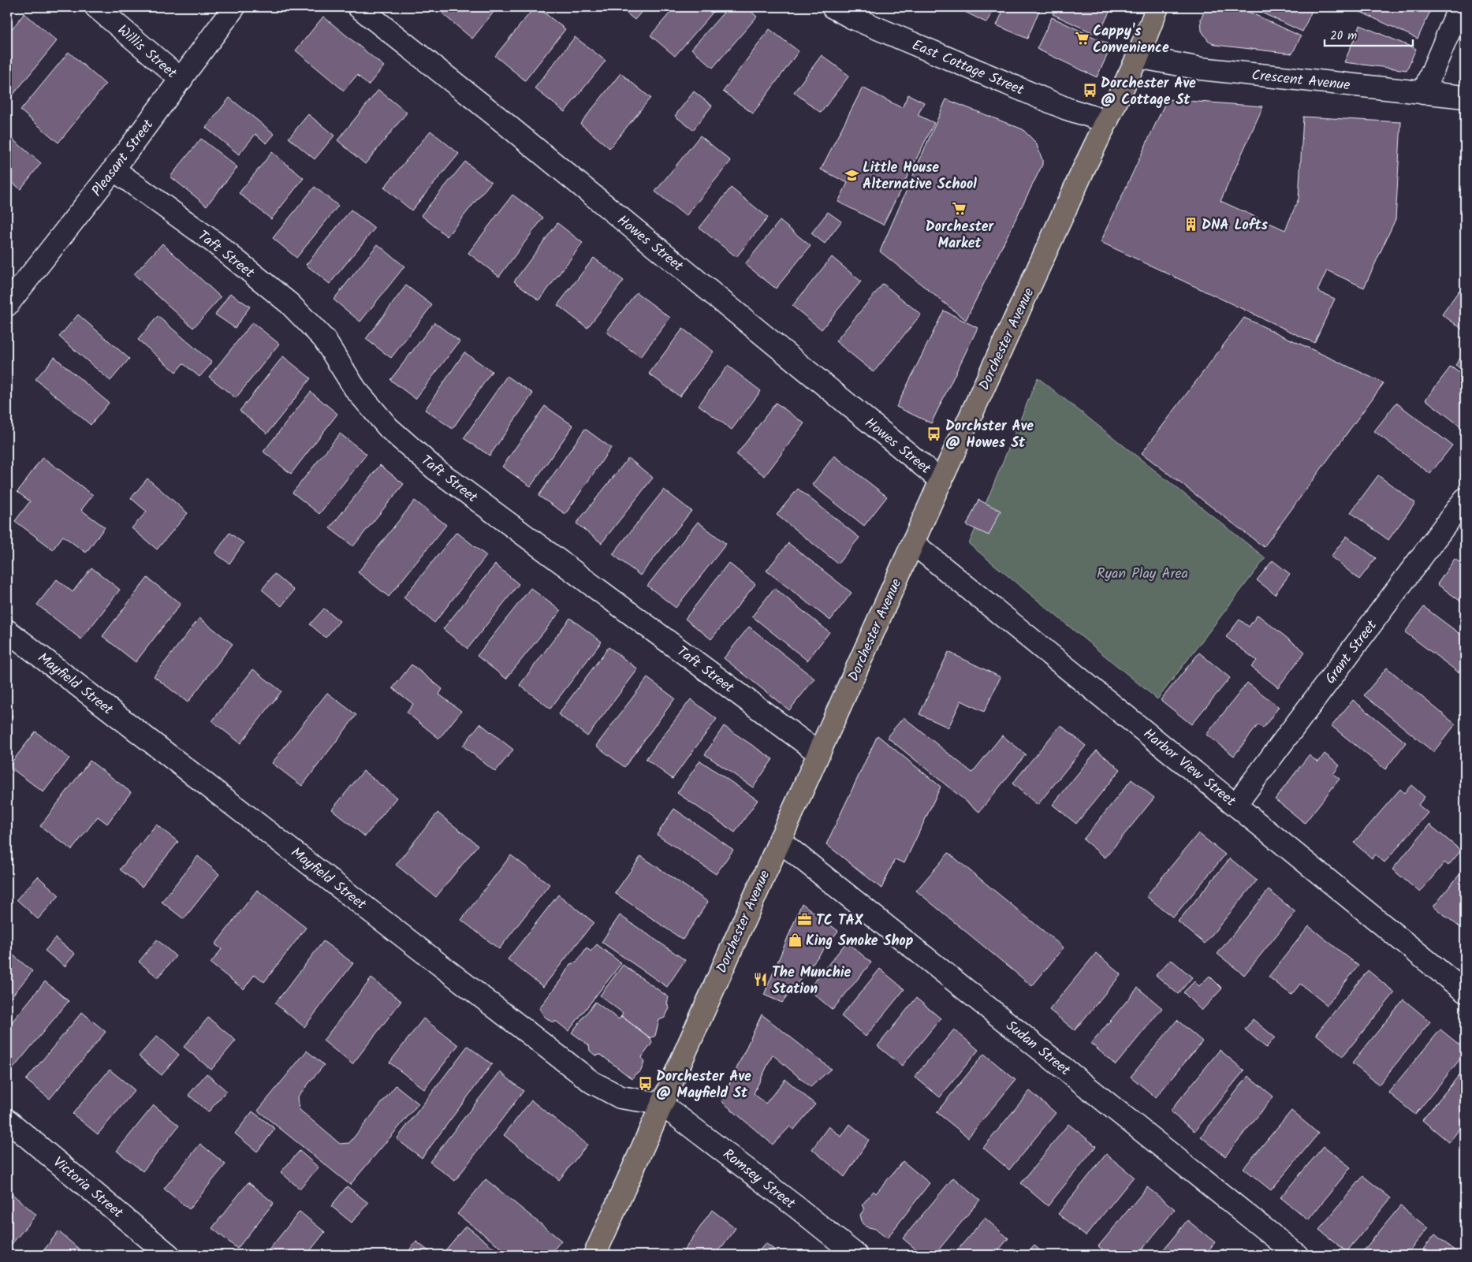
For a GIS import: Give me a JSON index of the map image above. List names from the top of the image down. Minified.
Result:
{"streets":{"main road":["Dorchester Avenue"],"street":["Willis Street","East Cottage Street","Crescent Avenue","Pleasant Street","Howes Street","Taft Street","Grant Street","Mayfield Street","Harbor View Street","Sudan Street","Romsey Street","Victoria Street"]},"crossings":[["Willis Street","Pleasant Street"],["East Cottage Street","Dorchester Avenue"],["Crescent Avenue","Dorchester Avenue"],["Pleasant Street","Taft Street"],["Howes Street","Dorchester Avenue"],["Taft Street","Dorchester Avenue"],["Dorchester Avenue","Mayfield Street"],["Dorchester Avenue","Harbor View Street"],["Dorchester Avenue","Sudan Street"],["Dorchester Avenue","Romsey Street"],["Grant Street","Harbor View Street"],["Mayfield Street","Romsey Street"]],"parks":["Ryan Play Area"],"places":{"supermarket":["Cappy's Convenience","Dorchester Market"],"bus stop":["Dorchester Ave @ Cottage St","Dorchster Ave @ Howes St","Dorchester Ave @ Mayfield St"],"school or university":["Little House Alternative School"],"building":["DNA Lofts"],"office":["TC TAX"],"shop":["King Smoke Shop"],"restaurant":["The Munchie Station"]},"scale_bar":"20 m"}
